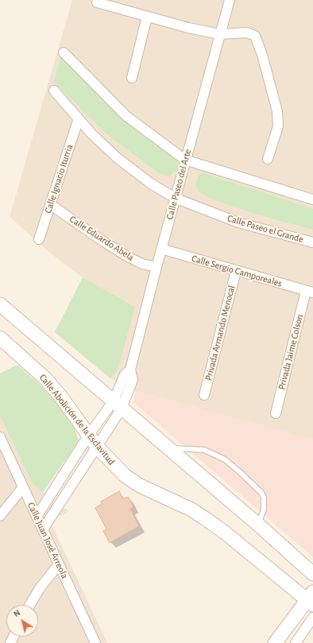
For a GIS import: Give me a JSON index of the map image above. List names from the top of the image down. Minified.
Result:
{"streets":{"main road":["Calle Abolición de la Esclavitud"],"street":["Calle Ignacio Iturria","Calle Paseo del Arte","Calle Paseo el Grande","Calle Eduardo Abela","Calle Sergio Camporeales","Privada Armando Menocal","Privada Jaime Colson","Calle Juan José Arreola"]},"crossings":[["Calle Ignacio Iturria","Calle Paseo el Grande"],["Calle Ignacio Iturria","Calle Eduardo Abela"],["Calle Paseo del Arte","Calle Paseo el Grande"],["Calle Paseo del Arte","Calle Eduardo Abela"],["Calle Paseo del Arte","Calle Sergio Camporeales"],["Calle Paseo del Arte","Calle Abolición de la Esclavitud"],["Calle Paseo del Arte","Calle Juan José Arreola"],["Calle Sergio Camporeales","Privada Armando Menocal"],["Calle Sergio Camporeales","Privada Jaime Colson"]],"north":"top left"}
